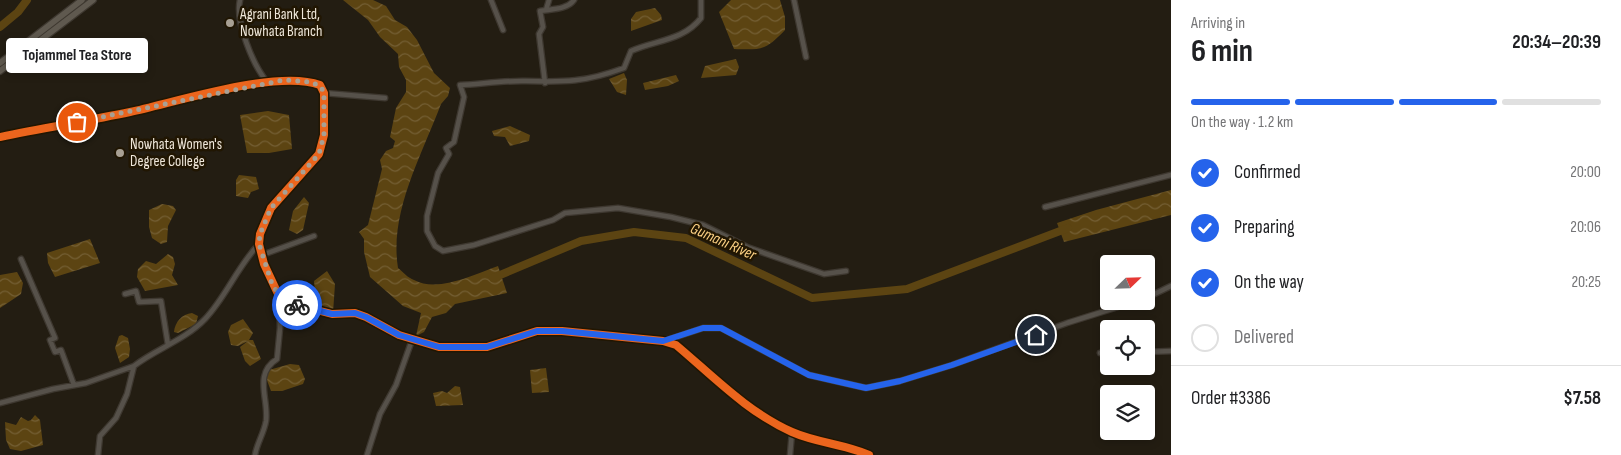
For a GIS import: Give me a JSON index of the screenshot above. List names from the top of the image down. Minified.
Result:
{"water":["Gumani River"],"places":["Agrani Bank Ltd, Nowhata Branch","Tojammel Tea Store","Nowhata Women's Degree College"],"north":"top right","page":{"heading":["6 min","Arriving in","20:34–20:39"],"panel":["Order #3386","$7.58"],"bubble":"Tojammel Tea Store","bar":"On the way · 1.2 km","list":[["Confirmed","20:00"],["Preparing","20:06"],["On the way","20:25"],"Delivered"]}}
